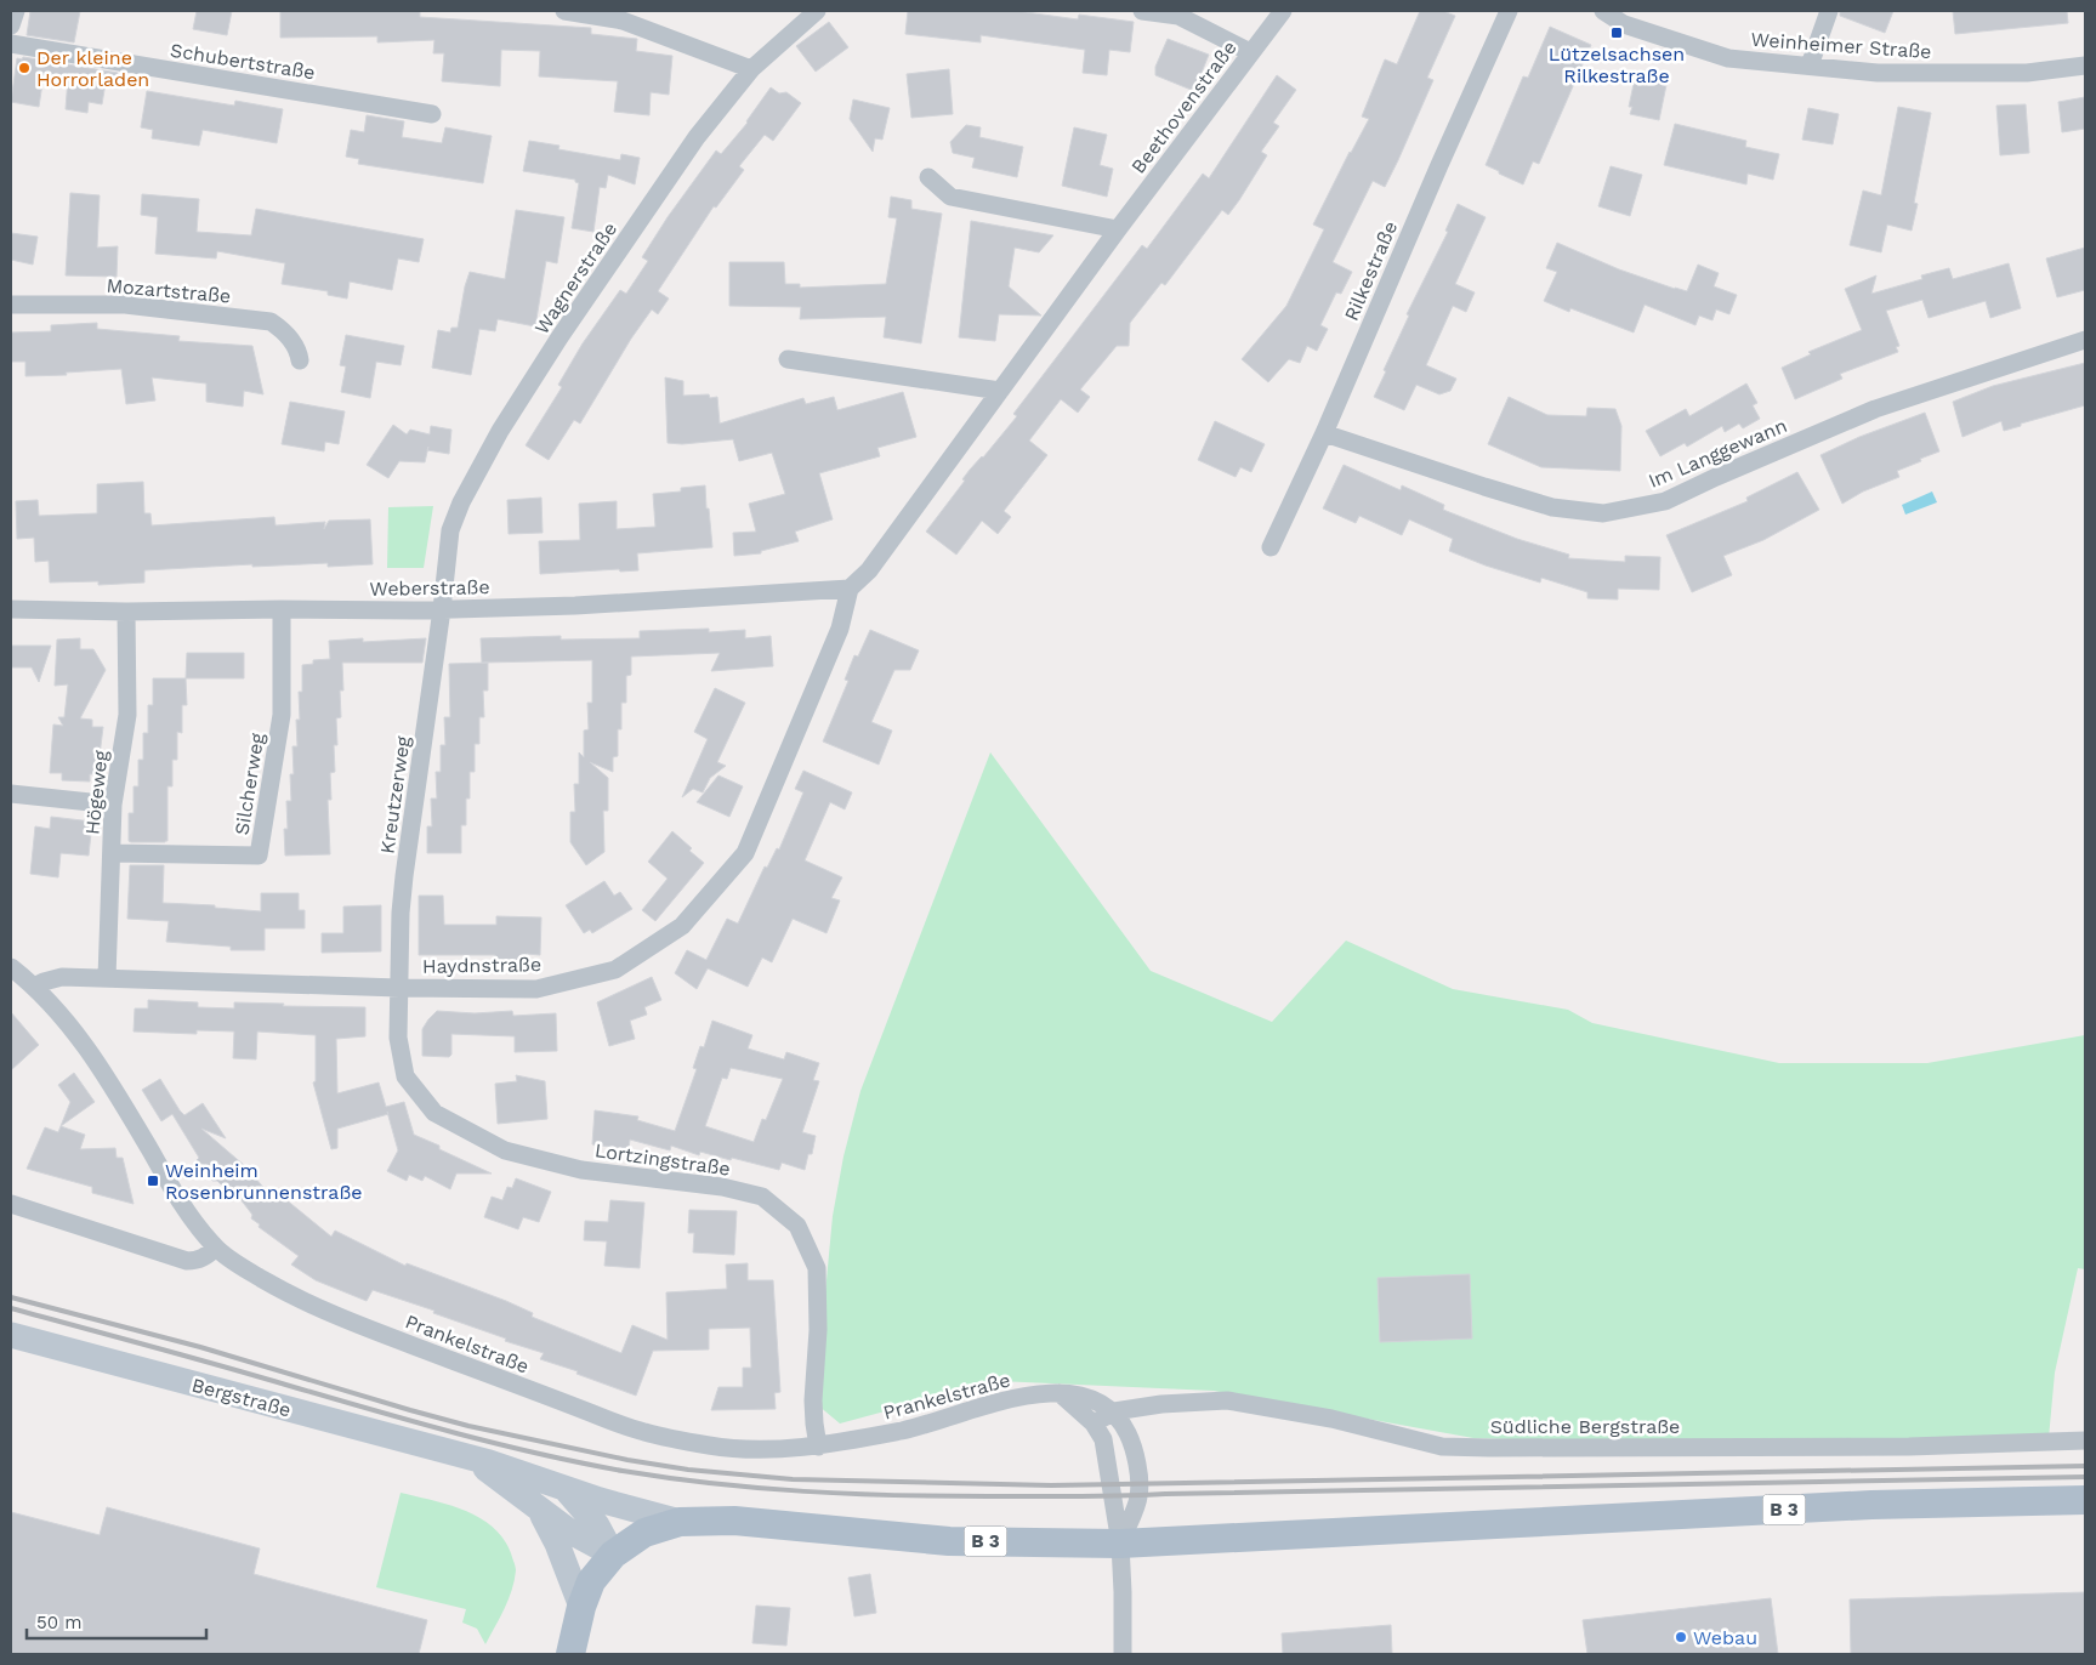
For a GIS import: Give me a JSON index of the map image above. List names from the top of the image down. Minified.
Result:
{"streets":{"main road":["Bergstraße","B 3"],"street":["Weinheimer Straße","Schubertstraße","Beethovenstraße","Rilkestraße","Wagnerstraße","Mozartstraße","Im Langgewann","Weberstraße","Silcherweg","Högeweg","Kreutzerweg","Haydnstraße","Lortzingstraße","Prankelstraße","Südliche Bergstraße"]},"crossings":[["Beethovenstraße","Weberstraße"],["Beethovenstraße","Haydnstraße"],["Rilkestraße","Im Langgewann"],["Wagnerstraße","Weberstraße"],["Wagnerstraße","Kreutzerweg"],["Weberstraße","Silcherweg"],["Weberstraße","Högeweg"],["Weberstraße","Kreutzerweg"],["Weberstraße","Haydnstraße"],["Silcherweg","Högeweg"],["Högeweg","Haydnstraße"],["Kreutzerweg","Haydnstraße"],["Kreutzerweg","Lortzingstraße"],["Haydnstraße","Lortzingstraße"],["Haydnstraße","Prankelstraße"],["Lortzingstraße","Prankelstraße"],["Prankelstraße","Südliche Bergstraße"],["Bergstraße","B 3"]],"places":{"transit":["Lützelsachsen Rilkestraße","Weinheim Rosenbrunnenstraße"],"other":["Der kleine Horrorladen","Webau"]},"scale_bar":"50 m"}
